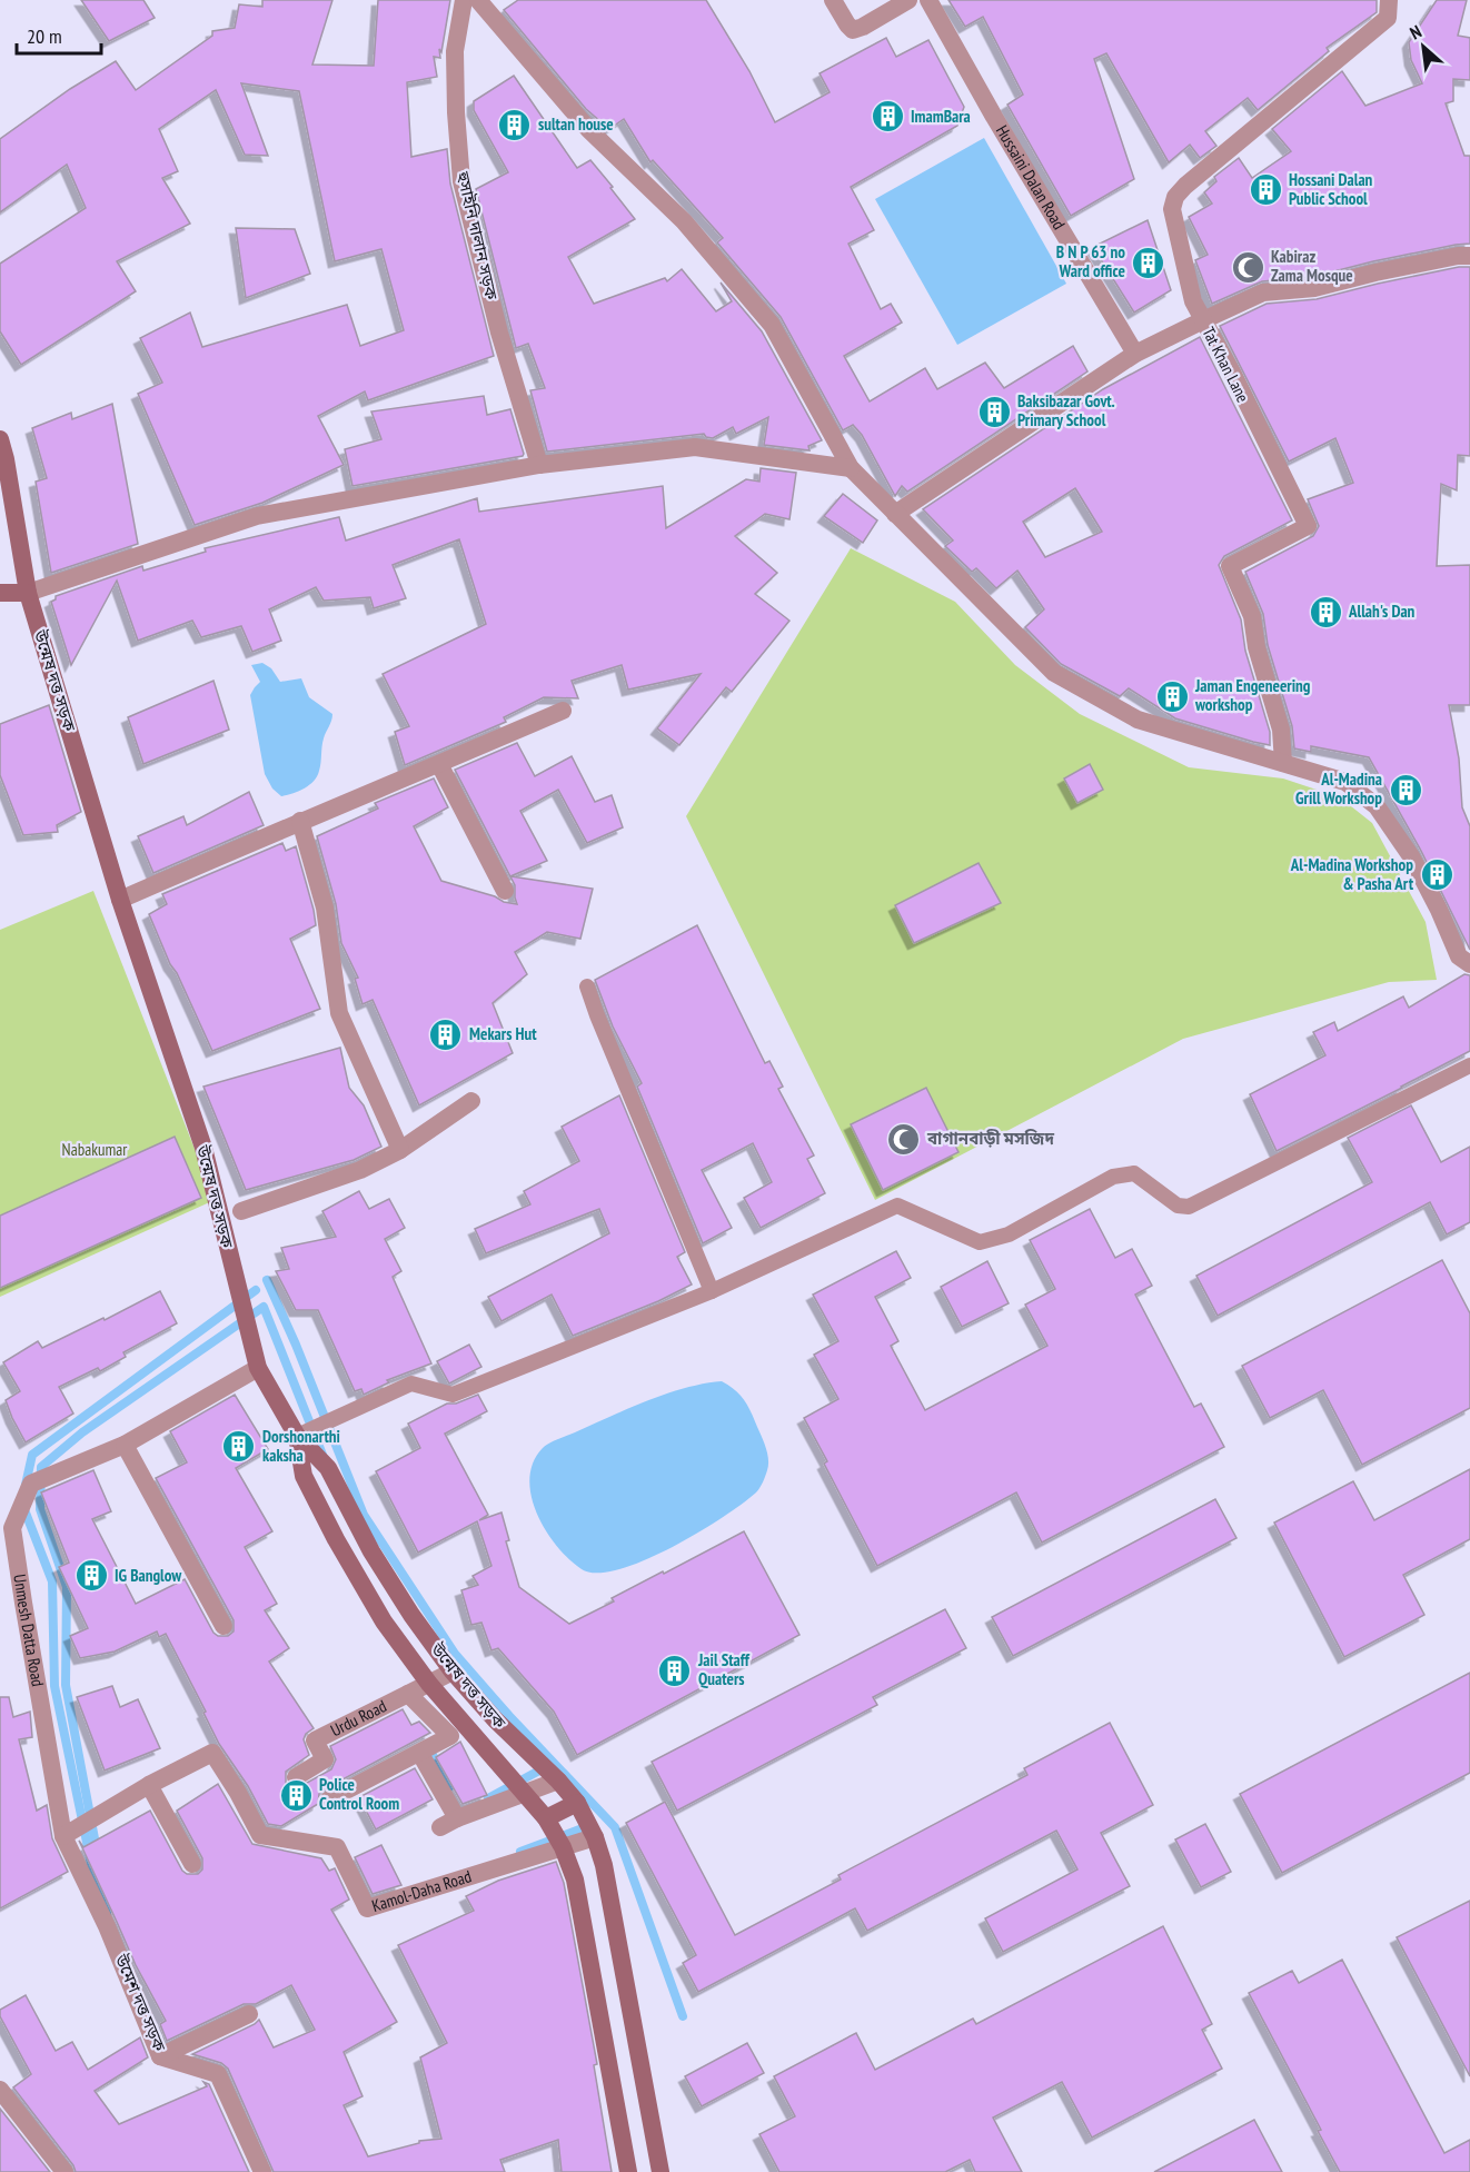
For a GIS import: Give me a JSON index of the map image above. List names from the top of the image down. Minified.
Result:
{"streets":{"main road":["উন্মেষ দত্ত সড়ক"],"street":["Hussaini Dalan Road","হুসাইনি দালান সড়ক","Tat Khan Lane","Unmesh Datta Road","Urdu Road","Kamol-Daha Road","উমেশ দত্ত সড়ক"]},"crossings":[["উন্মেষ দত্ত সড়ক","Unmesh Datta Road"],["উন্মেষ দত্ত সড়ক","Urdu Road"],["উন্মেষ দত্ত সড়ক","Kamol-Daha Road"],["Unmesh Datta Road","Kamol-Daha Road"],["Unmesh Datta Road","উমেশ দত্ত সড়ক"],["Kamol-Daha Road","উমেশ দত্ত সড়ক"]],"parks":["Nabakumar"],"places":{"building":["ImamBara","sultan house","Hossani Dalan Public School","B N P 63 no Ward office","Baksibazar Govt. Primary School","Allah's Dan","Jaman Engeneering workshop","Al-Madina Grill Workshop","Al-Madina Workshop & Pasha Art","Mekars Hut","Dorshonarthi kaksha","IG Banglow","Jail Staff Quaters","Police Control Room"],"mosque":["Kabiraz Zama Mosque","বাগানবাড়ী মসজিদ"]},"scale_bar":"20 m","north":"top left"}
